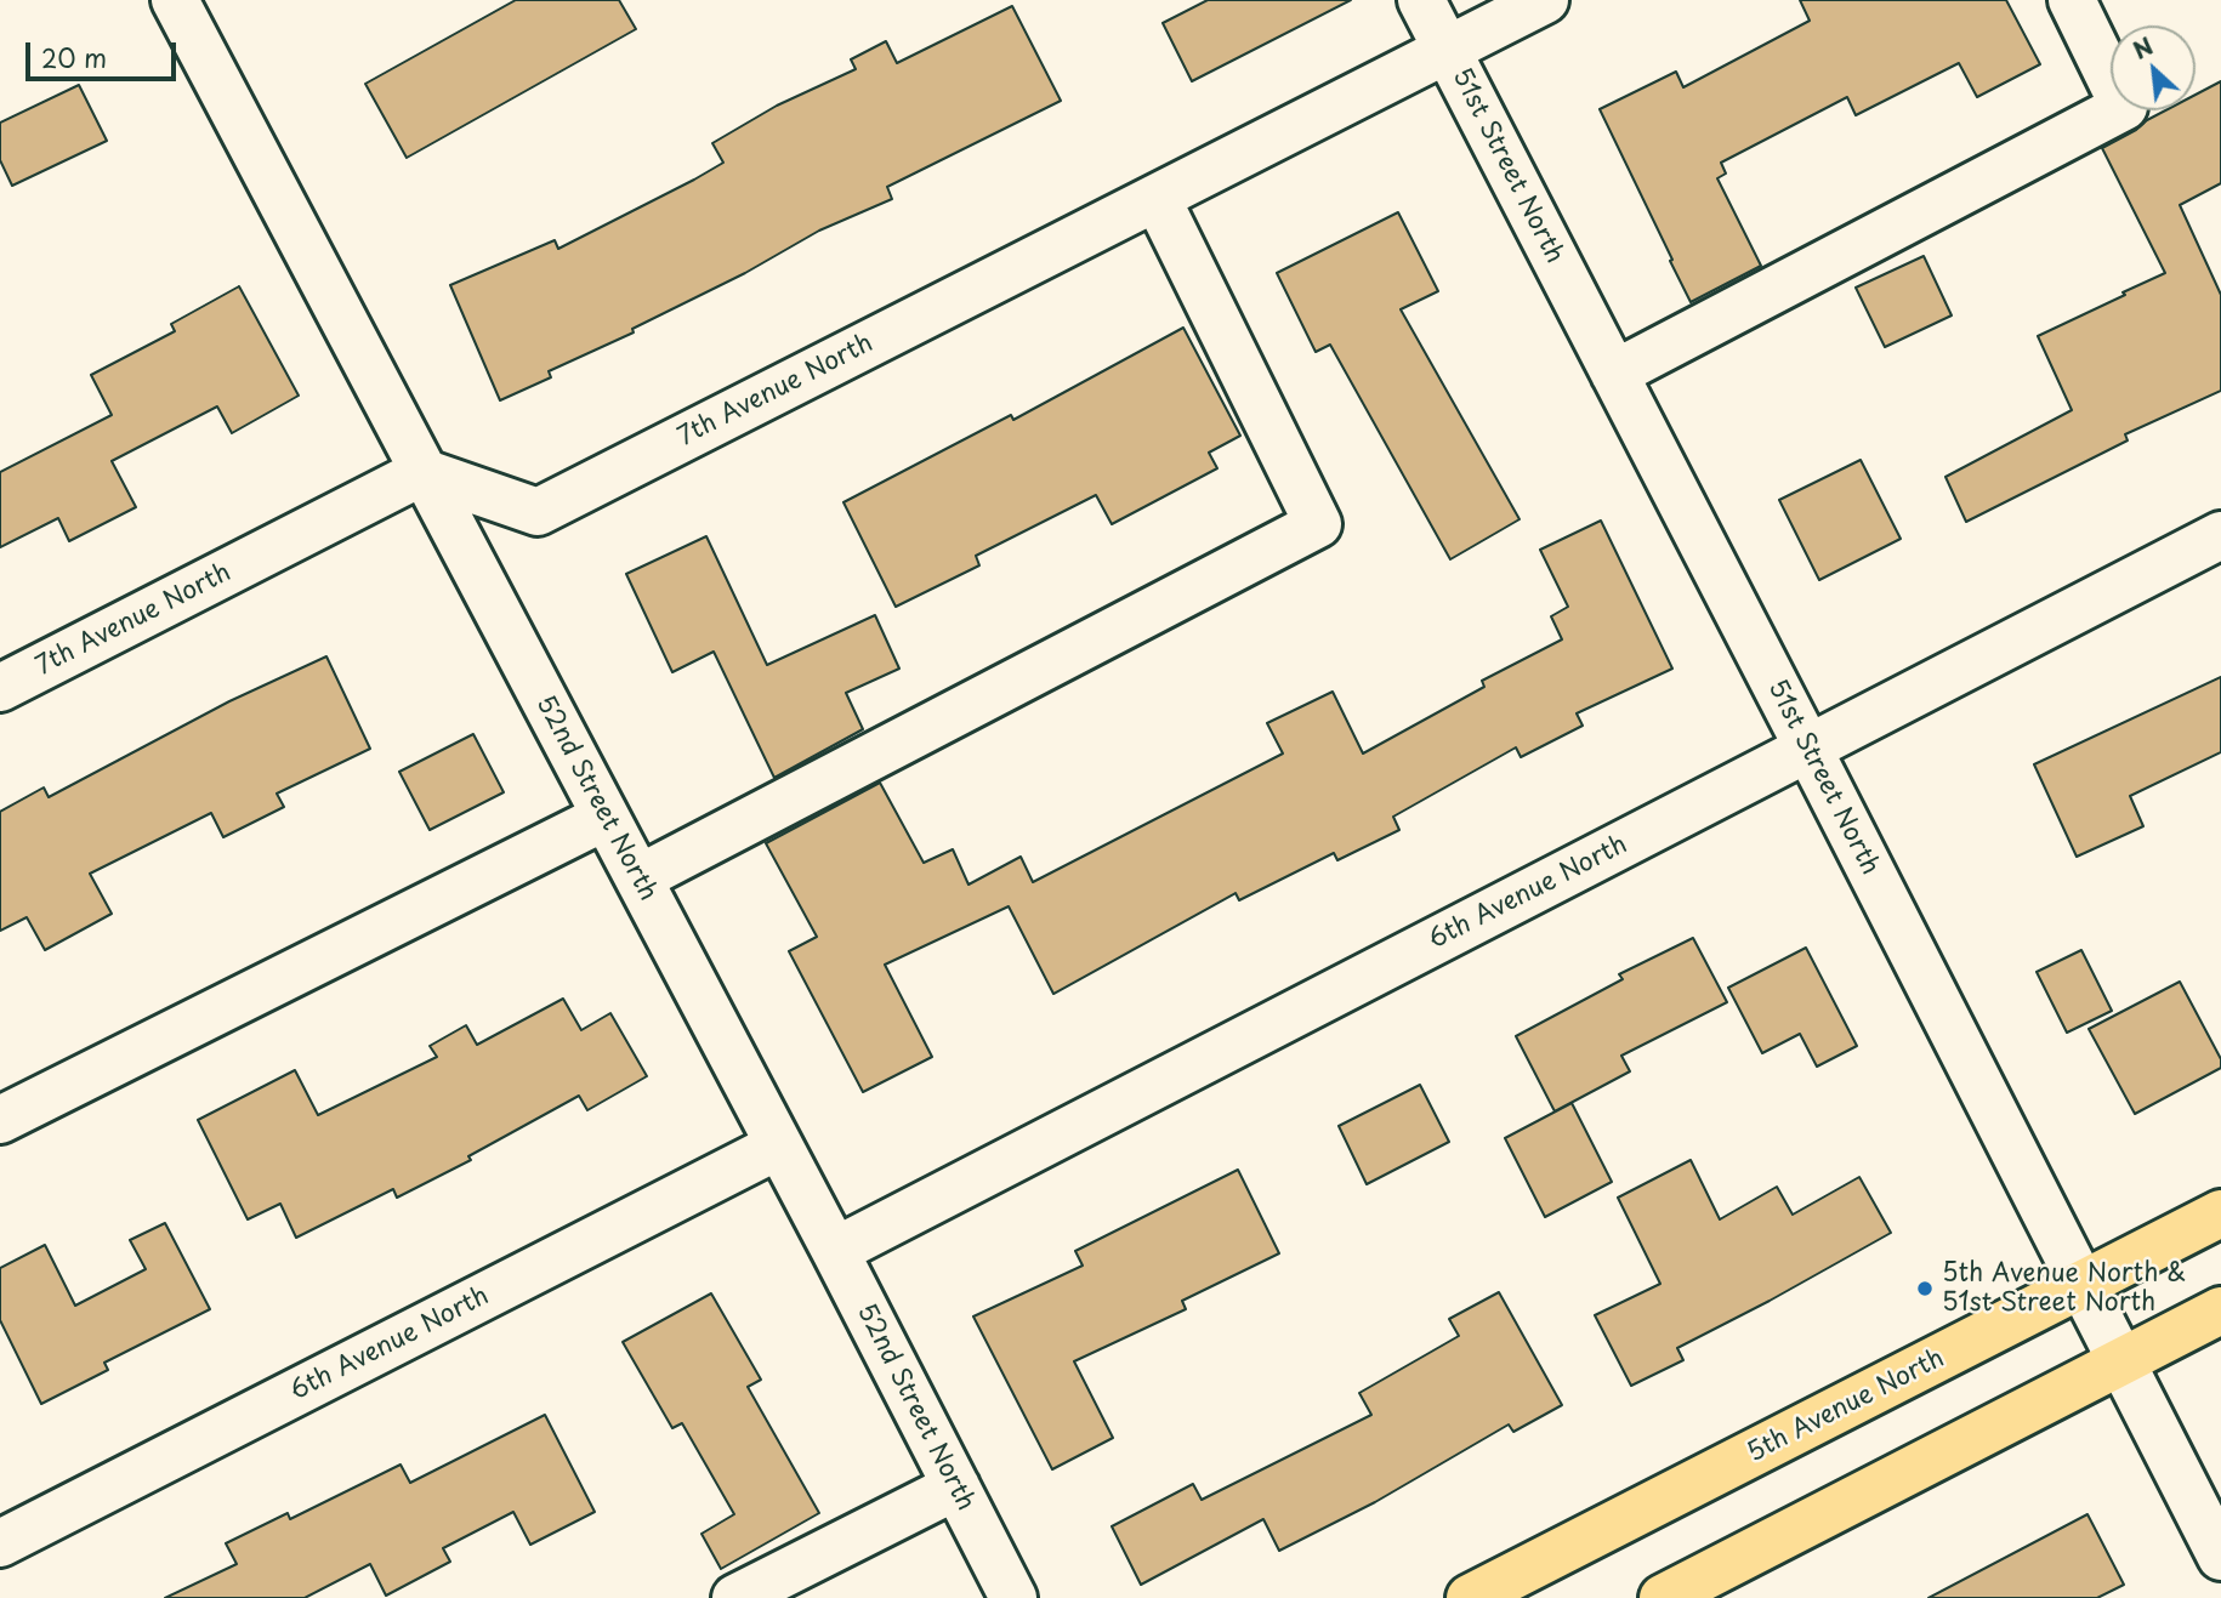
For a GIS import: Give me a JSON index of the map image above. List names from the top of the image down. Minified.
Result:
{"streets":{"main road":["5th Avenue North"],"street":["51st Street North","7th Avenue North","52nd Street North","6th Avenue North"]},"crossings":[["51st Street North","7th Avenue North"],["51st Street North","6th Avenue North"],["51st Street North","5th Avenue North"],["7th Avenue North","52nd Street North"],["52nd Street North","6th Avenue North"]],"places":["5th Avenue North & 51st Street North"],"scale_bar":"20 m","north":"top left"}
